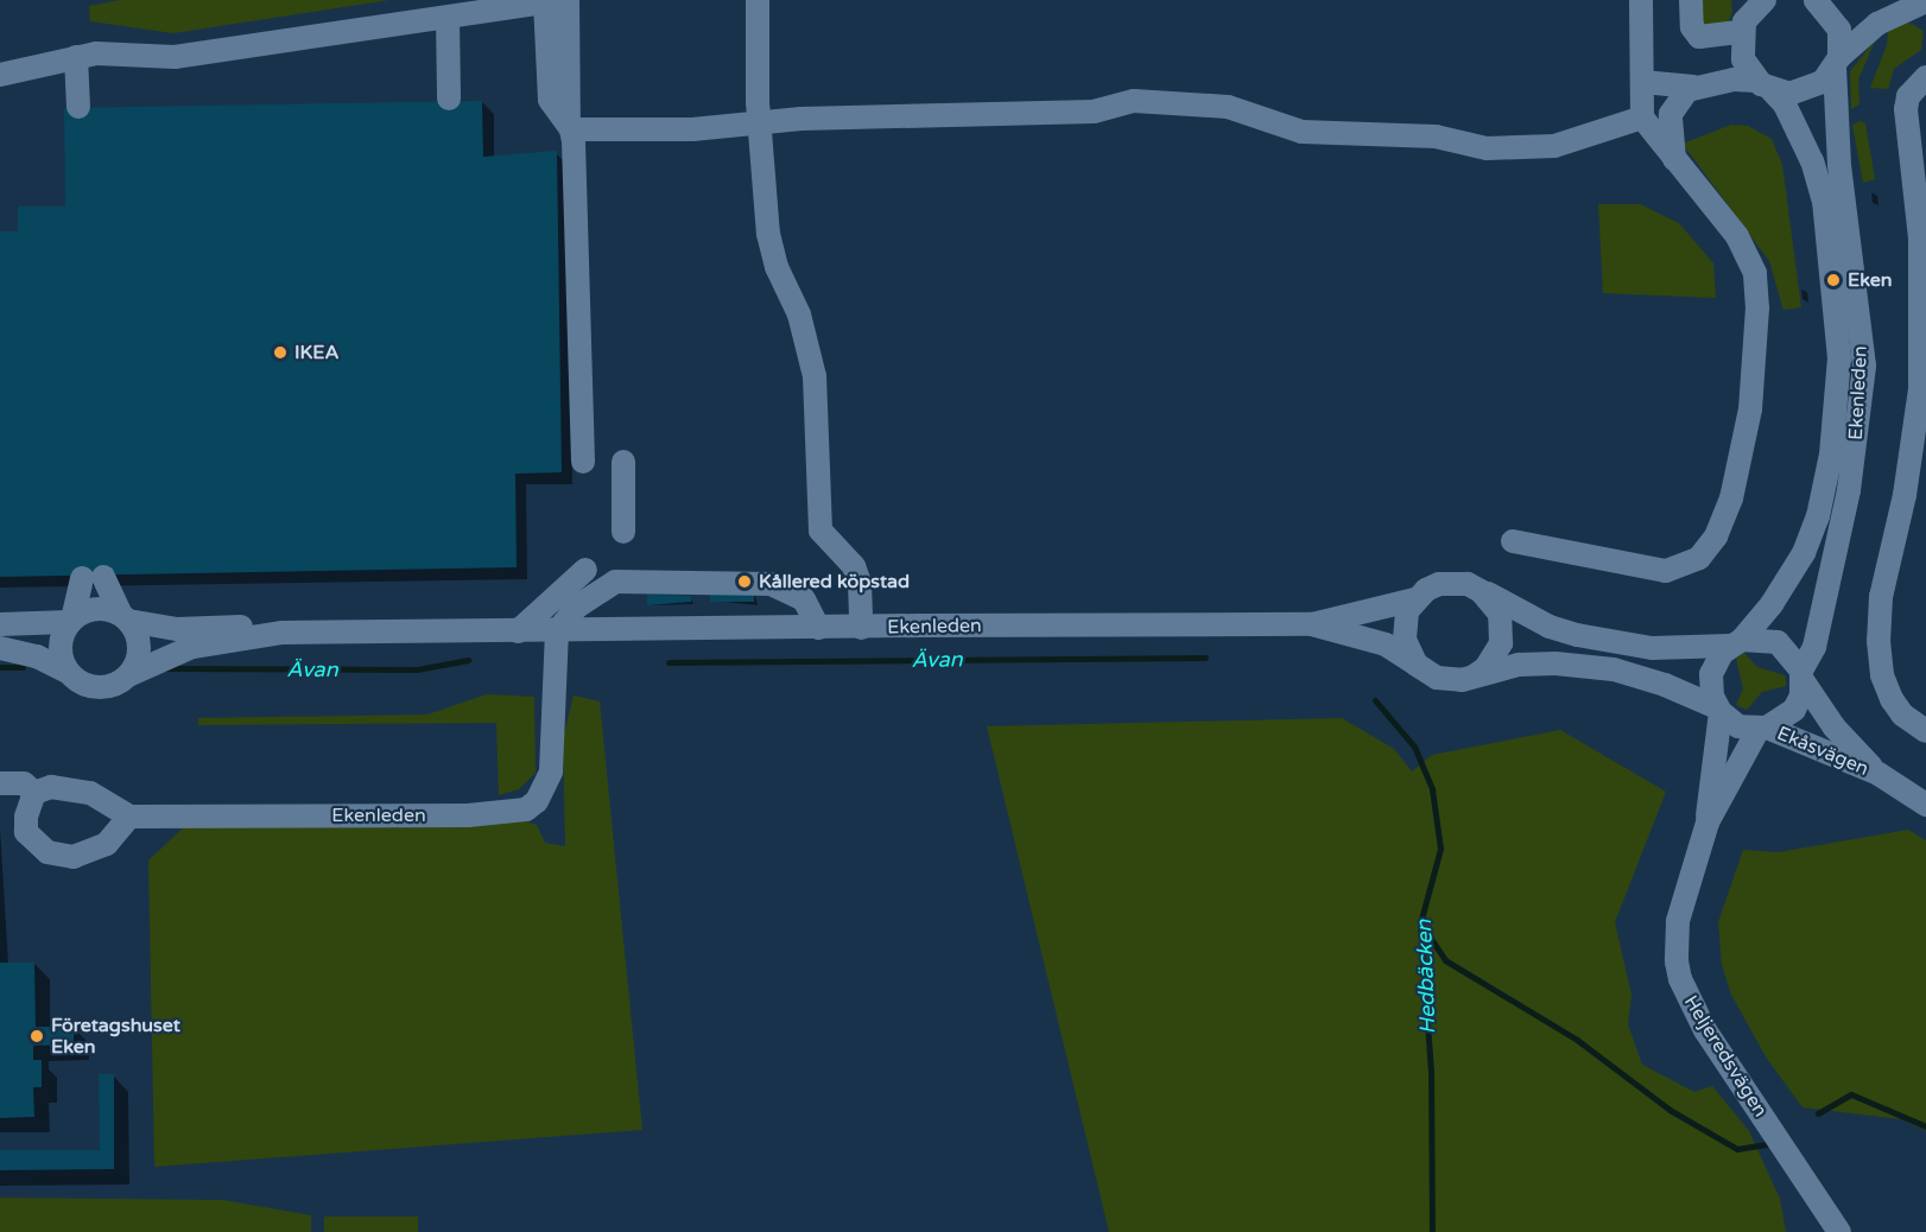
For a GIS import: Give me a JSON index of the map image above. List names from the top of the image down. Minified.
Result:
{"streets":{"street":["Ekenleden","Ekåsvägen","Heljeredsvägen"]},"crossings":[["Ekenleden","Ekåsvägen"],["Ekenleden","Heljeredsvägen"],["Ekåsvägen","Heljeredsvägen"]],"water":["Ävan","Hedbäcken"],"places":["Eken","IKEA","Kållered köpstad","Företagshuset Eken"]}
